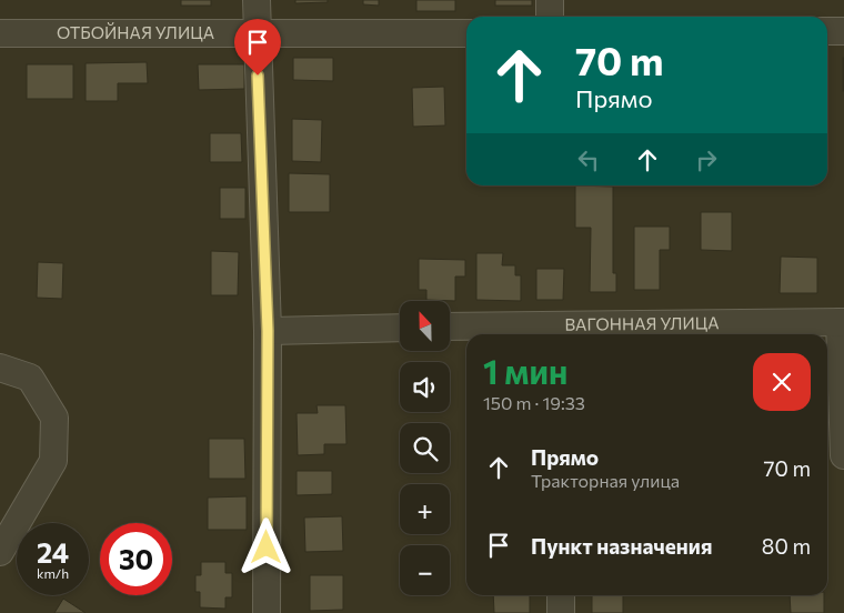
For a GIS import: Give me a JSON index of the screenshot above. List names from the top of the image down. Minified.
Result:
{"streets":{"street":["ОТБОЙНАЯ УЛИЦА","ВАГОННАЯ УЛИЦА"]},"north":"top","page":{"turn":["70 m","Прямо"],"map_buttons":["+","−"],"heading":["1 мин","150 m · 19:33"],"list":[{"name":"Прямо","note":"Тракторная улица","value":"70 m"},{"name":"Пункт назначения","value":"80 m"}],"speed":"24 km/h","limit":"30"}}
